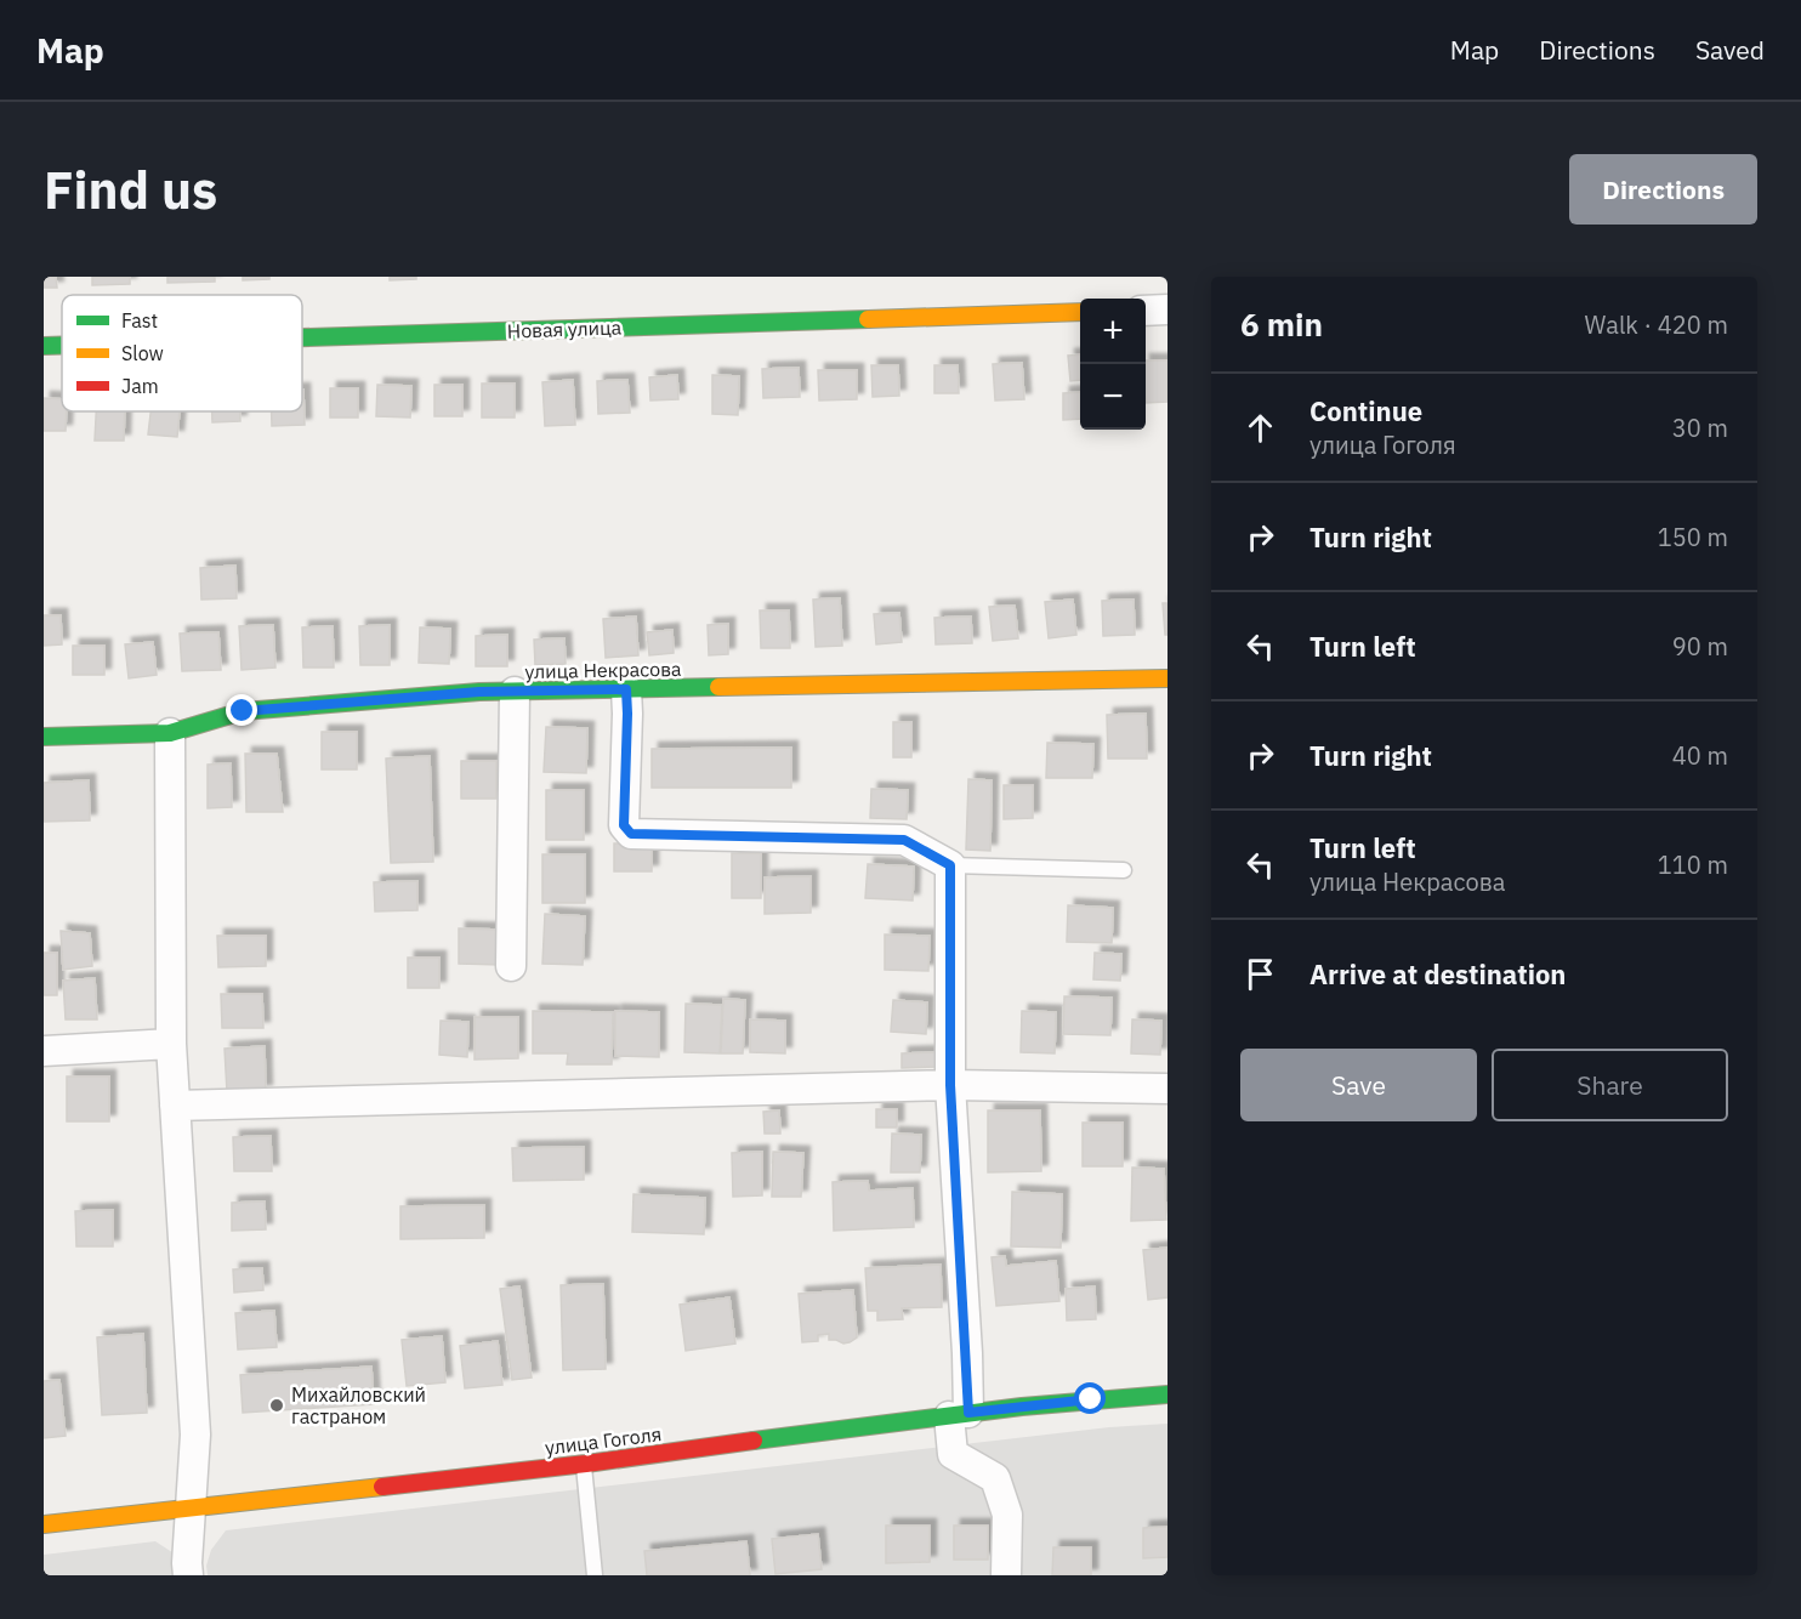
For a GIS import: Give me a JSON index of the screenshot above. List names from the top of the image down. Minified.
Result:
{"streets":{"street":["Новая улица","улица Некрасова","улица Гоголя"]},"places":["Михайловский гастраном"],"legend":["Fast","Slow","Jam"],"page":{"header":"Map","nav":["Map","Directions","Saved"],"buttons":["Directions",["Save","Share"]],"title":"Find us","heading":["6 min","Walk · 420 m"],"map_buttons":["+","−"],"list":[["Continue","улица Гоголя","30 m"],["Turn right","150 m"],["Turn left","90 m"],["Turn right","40 m"],["Turn left","улица Некрасова","110 m"],"Arrive at destination"]}}
